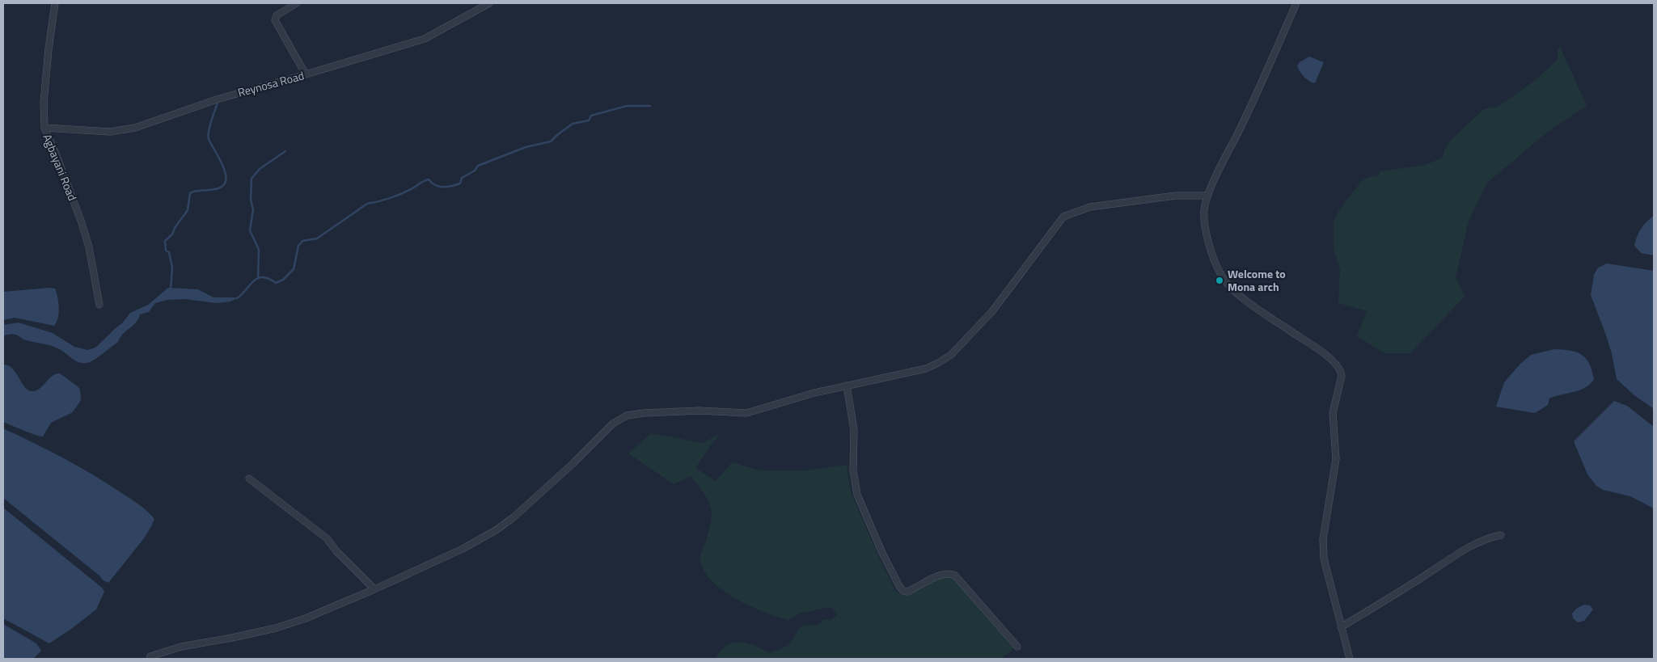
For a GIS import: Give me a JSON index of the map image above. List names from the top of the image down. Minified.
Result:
{"streets":{"street":["Reynosa Road","Agbayani Road"]},"crossings":[["Reynosa Road","Agbayani Road"]],"places":["Welcome to Mona arch"]}
